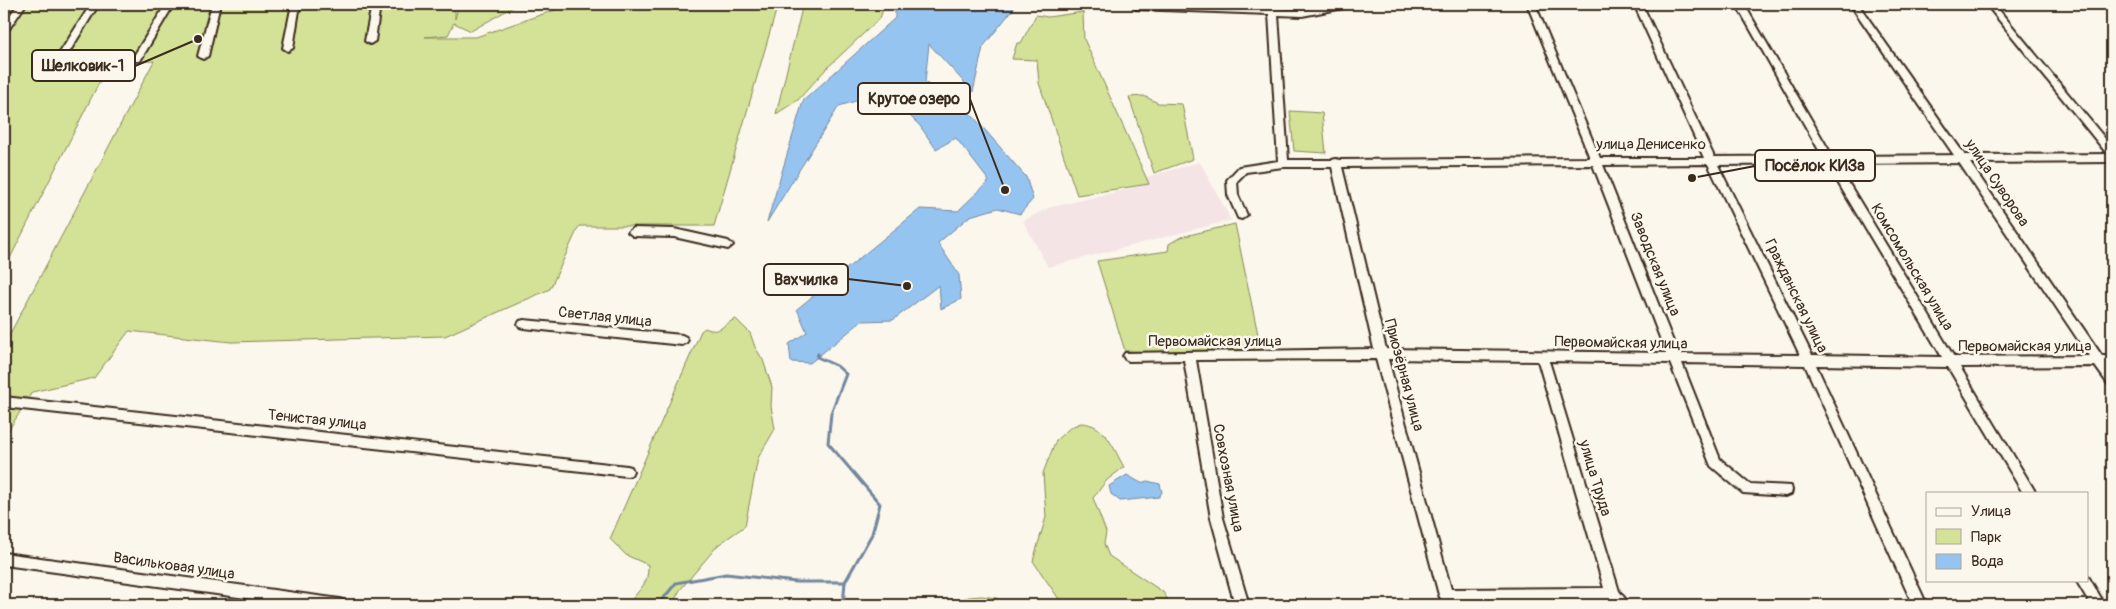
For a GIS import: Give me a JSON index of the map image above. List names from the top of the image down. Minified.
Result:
{"streets":{"street":["улица Денисенко","улица Суворова","Заводская улица","Комсомольская улица","Гражданская улица","Светлая улица","Первомайская улица","Приозёрная улица","Тенистая улица","Совхозная улица","улица Труда","Васильковая улица"]},"crossings":[["улица Денисенко","улица Суворова"],["улица Денисенко","Заводская улица"],["улица Денисенко","Комсомольская улица"],["улица Денисенко","Гражданская улица"],["улица Денисенко","Приозёрная улица"],["улица Суворова","Первомайская улица"],["Заводская улица","Первомайская улица"],["Комсомольская улица","Первомайская улица"],["Гражданская улица","Первомайская улица"],["Первомайская улица","Приозёрная улица"],["Первомайская улица","Совхозная улица"],["Первомайская улица","улица Труда"],["Приозёрная улица","улица Труда"]],"places":["Шелковик-1","Посёлок КИЗа","Крутое озеро","Вахчилка"],"legend":["Улица","Парк","Вода"]}
